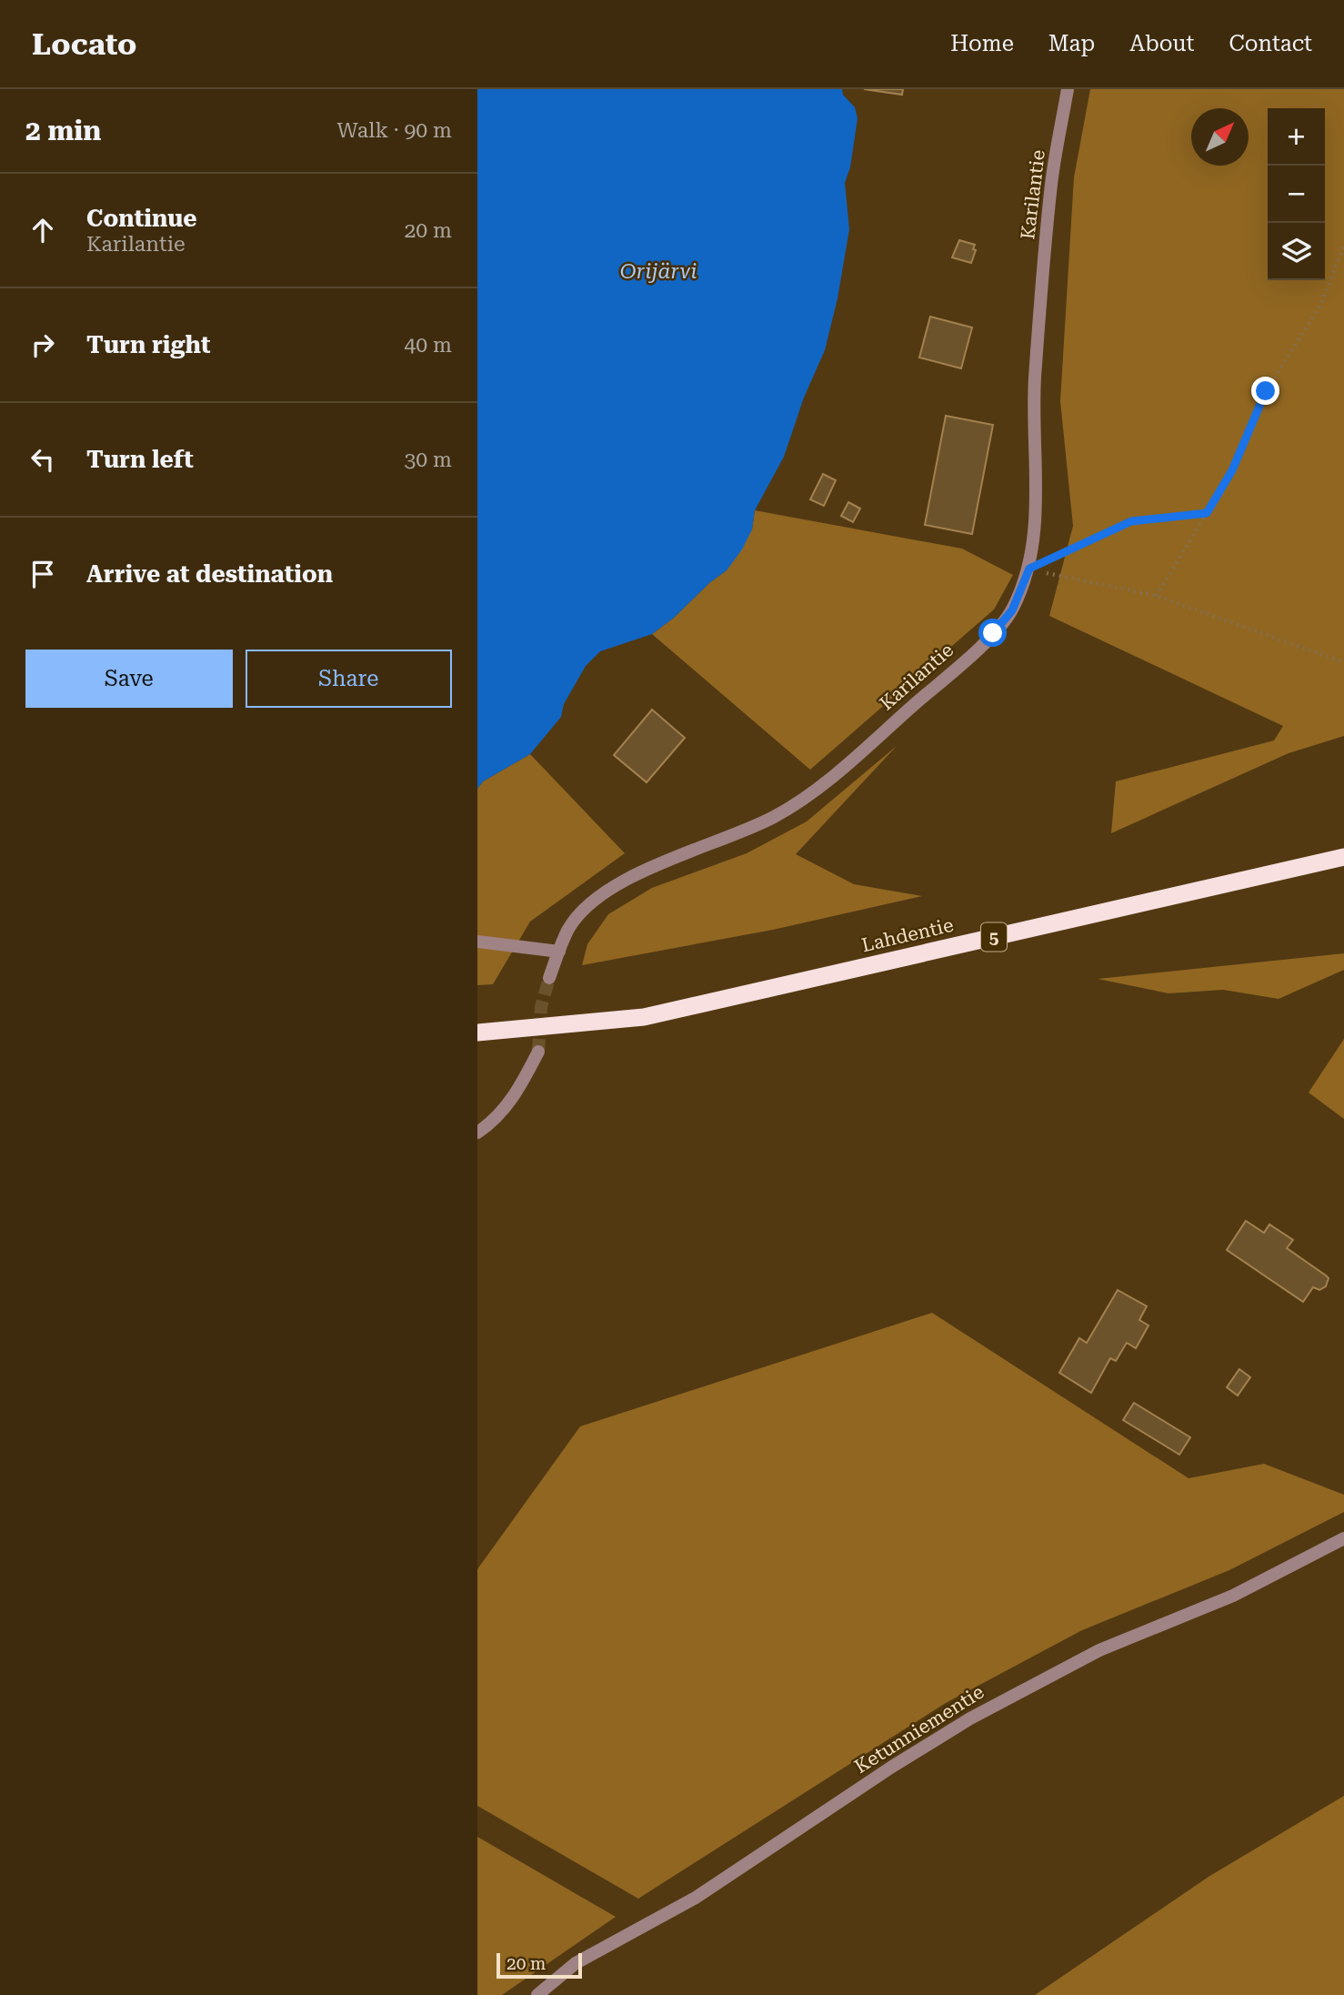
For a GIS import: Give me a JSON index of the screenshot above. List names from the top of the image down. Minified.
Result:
{"streets":{"highway":["Lahdentie","5"],"street":["Karilantie","Ketunniementie"]},"water":["Orijärvi"],"scale_bar":"20 m","north":"top right","page":{"header":"Locato","nav":["Home","Map","About","Contact"],"heading":["2 min","Walk · 90 m"],"map_buttons":["+","−"],"list":[["Continue","Karilantie","20 m"],["Turn right","40 m"],["Turn left","30 m"],"Arrive at destination"],"buttons":["Save","Share"],"scale":"20 m"}}
